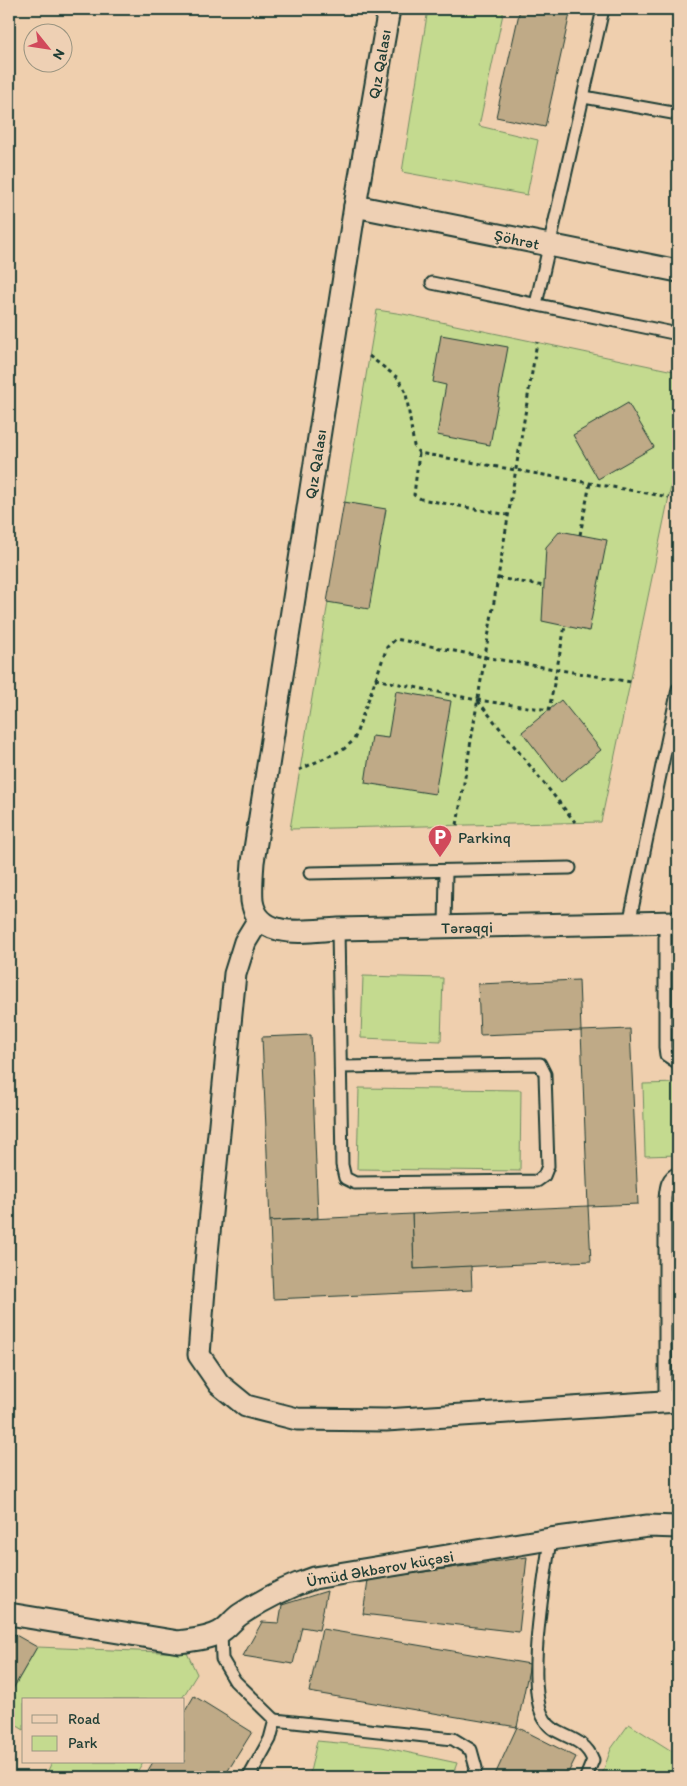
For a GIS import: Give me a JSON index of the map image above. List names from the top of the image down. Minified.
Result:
{"streets":{"street":["Qız Qalası","Şöhrət","Tərəqqi","Ümüd Əkbərov küçəsi"]},"crossings":[["Qız Qalası","Şöhrət"],["Qız Qalası","Tərəqqi"]],"places":{"parking":["Parkinq"]},"legend":["Road","Park"],"north":"bottom right"}
